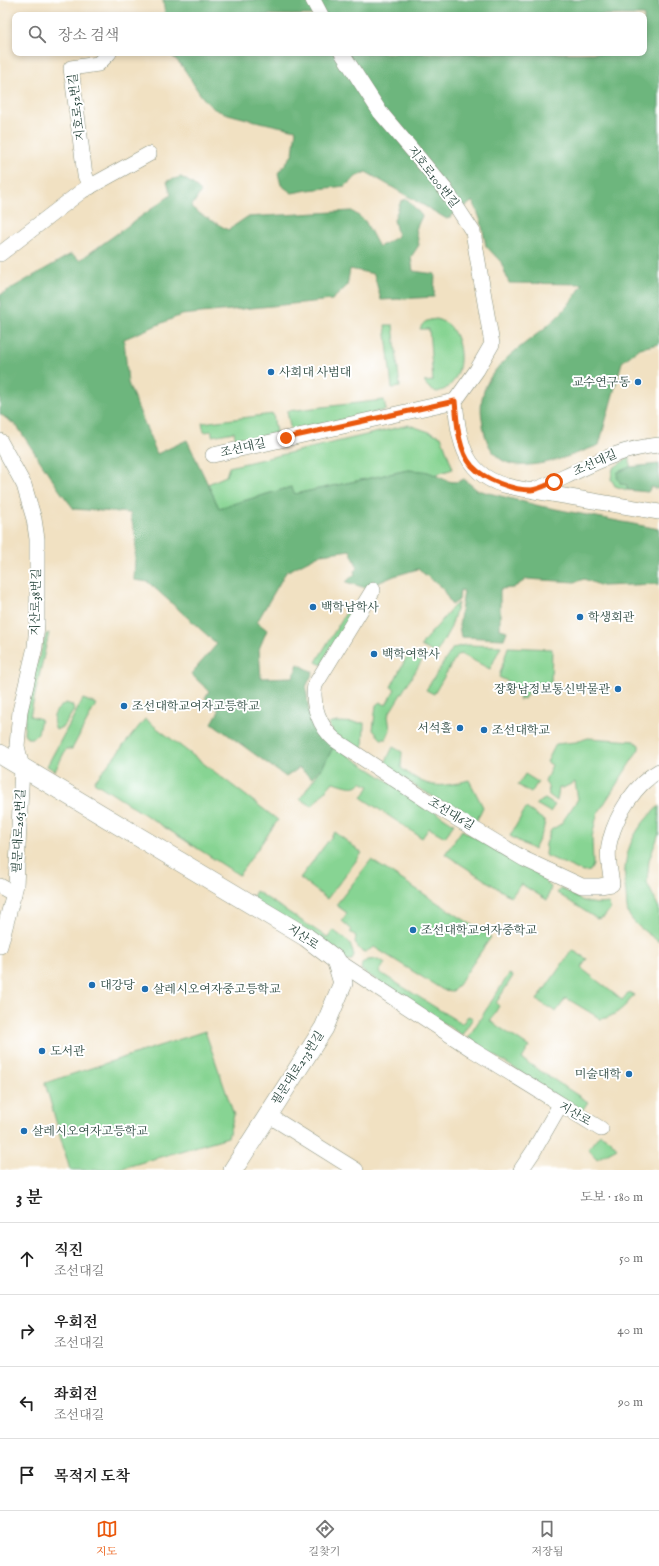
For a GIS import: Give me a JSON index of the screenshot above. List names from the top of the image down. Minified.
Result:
{"streets":{"street":["지호로52번길","지호로100번길","조선대길","지산로38번길","조선대6길","필문대로263번길","지산로","필문대로273번길"]},"crossings":[["지호로100번길","조선대길"],["지산로38번길","필문대로263번길"],["지산로38번길","지산로"],["필문대로263번길","지산로"],["지산로","필문대로273번길"]],"places":["사회대 사범대","교수연구동","백학남학사","학생회관","백학여학사","장황남정보통신박물관","조선대학교여자고등학교","서석홀","조선대학교","조선대학교여자중학교","대강당","살레시오여자중고등학교","도서관","미술대학","살레시오여자고등학교"],"page":{"search":"장소 검색","heading":["3 분","도보 · 180 m"],"list":[["직진","조선대길","50 m"],["우회전","조선대길","40 m"],["좌회전","조선대길","90 m"],"목적지 도착"],"nav":["지도","길찾기","저장됨"]}}
